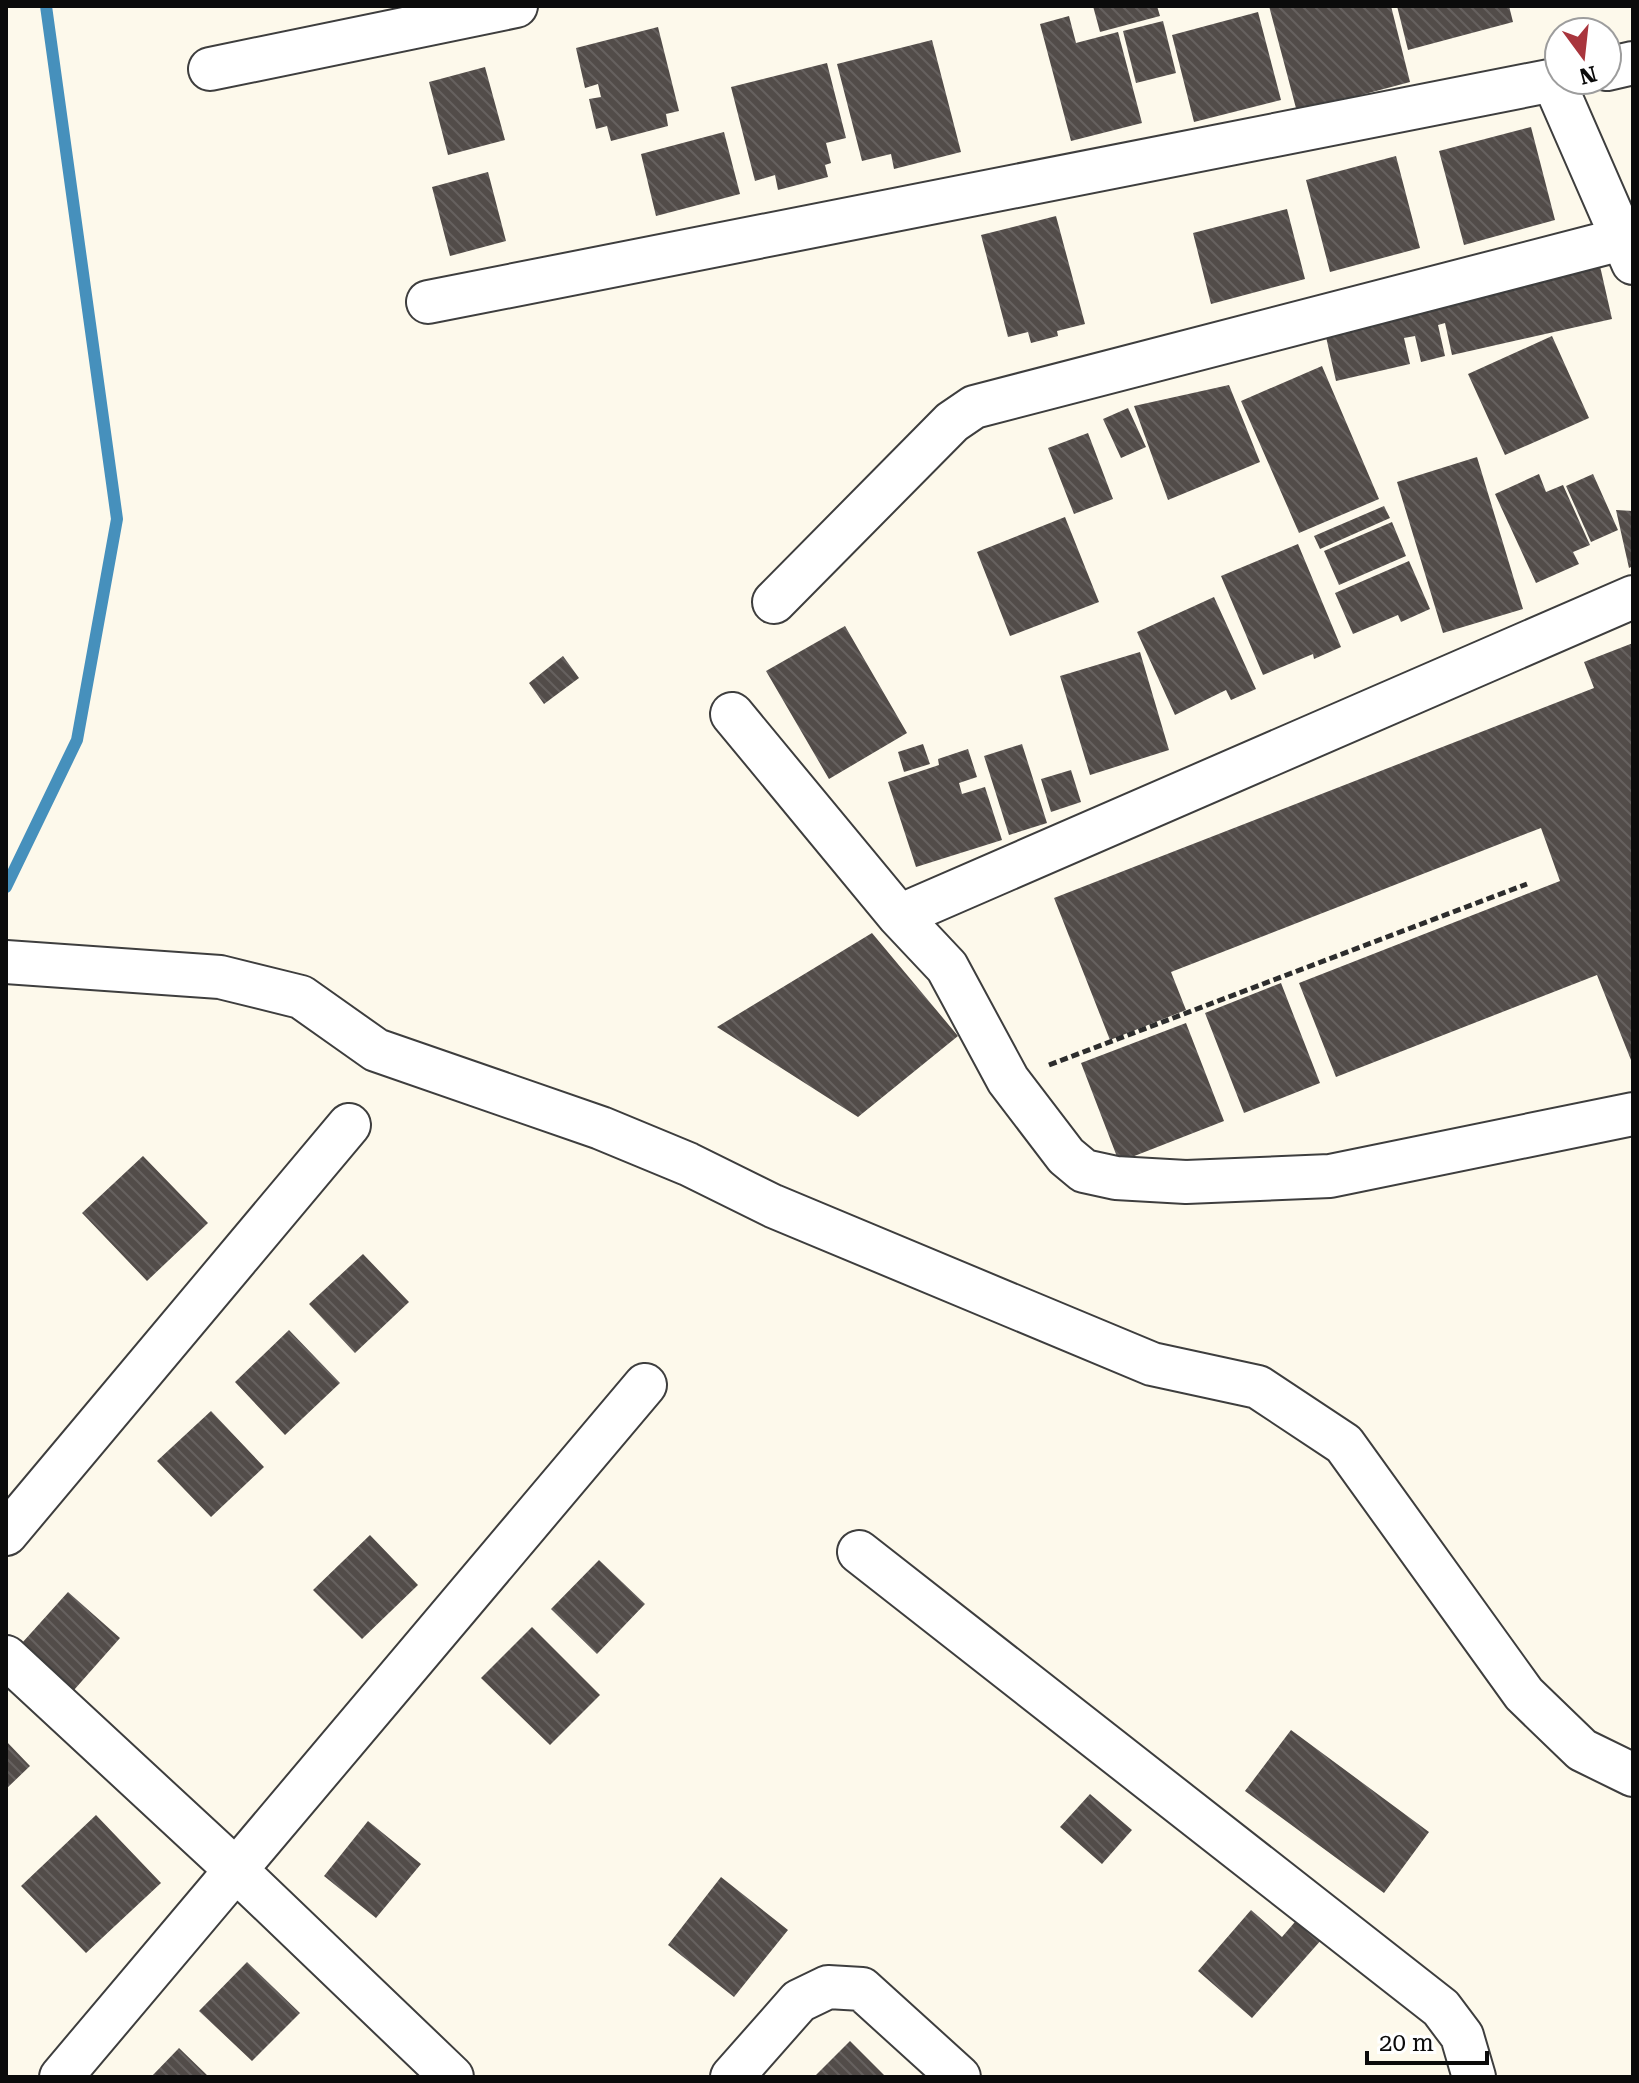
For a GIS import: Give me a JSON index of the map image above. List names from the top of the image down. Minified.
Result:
{"scale_bar":"20 m","north":"bottom"}
